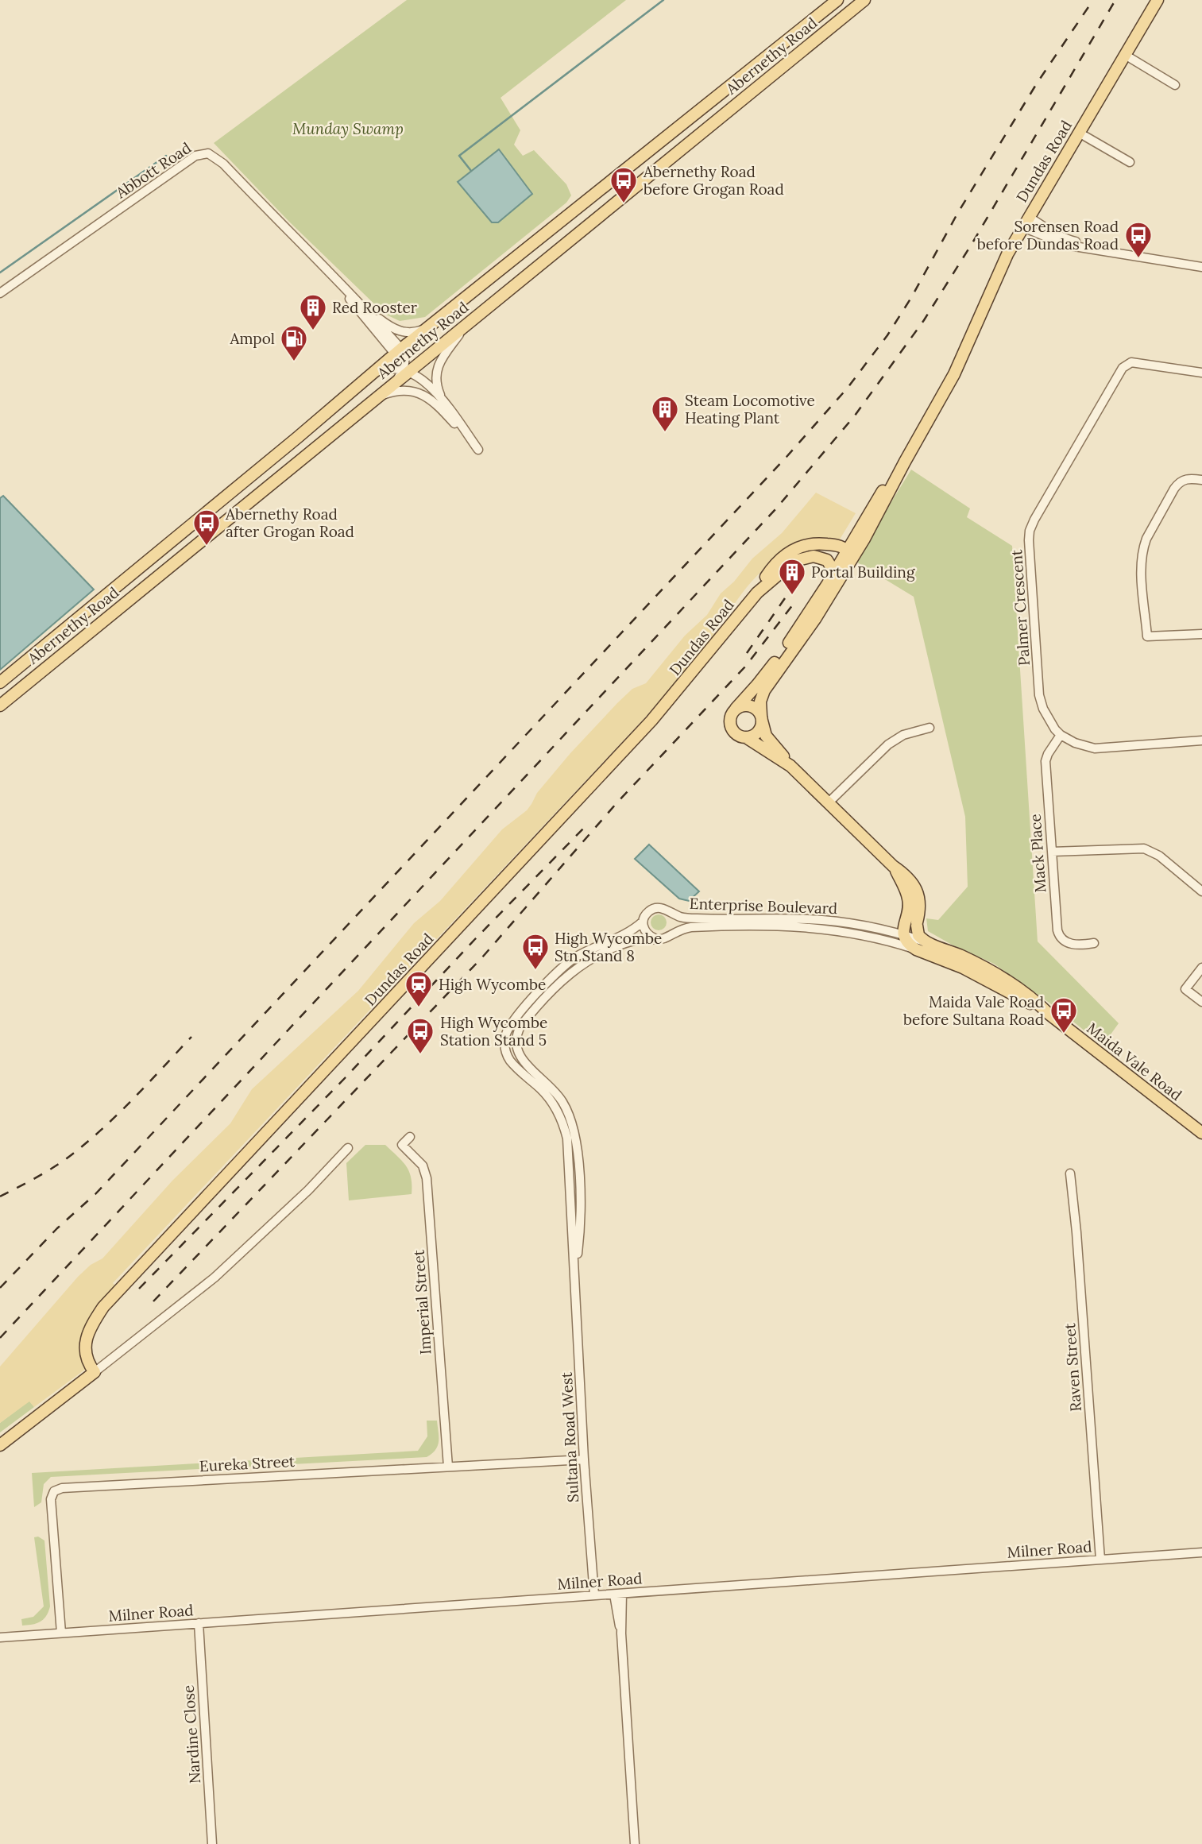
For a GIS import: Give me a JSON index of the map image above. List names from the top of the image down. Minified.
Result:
{"streets":{"main road":["Abernethy Road","Dundas Road","Maida Vale Road"],"street":["Abbott Road","Palmer Crescent","Mack Place","Enterprise Boulevard","Imperial Street","Raven Street","Sultana Road West","Eureka Street","Milner Road","Nardine Close"]},"crossings":[["Abernethy Road","Abbott Road"],["Palmer Crescent","Mack Place"],["Enterprise Boulevard","Maida Vale Road"],["Enterprise Boulevard","Sultana Road West"],["Imperial Street","Eureka Street"],["Raven Street","Milner Road"],["Sultana Road West","Eureka Street"],["Sultana Road West","Milner Road"],["Eureka Street","Milner Road"],["Milner Road","Nardine Close"]],"parks":["Munday Swamp"],"places":{"bus stop":["Abernethy Road before Grogan Road","Sorensen Road before Dundas Road","Abernethy Road after Grogan Road","High Wycombe Stn Stand 8","Maida Vale Road before Sultana Road","High Wycombe Station Stand 5"],"building":["Red Rooster","Steam Locomotive Heating Plant","Portal Building"],"fuel station":["Ampol"],"station":["High Wycombe"]}}
